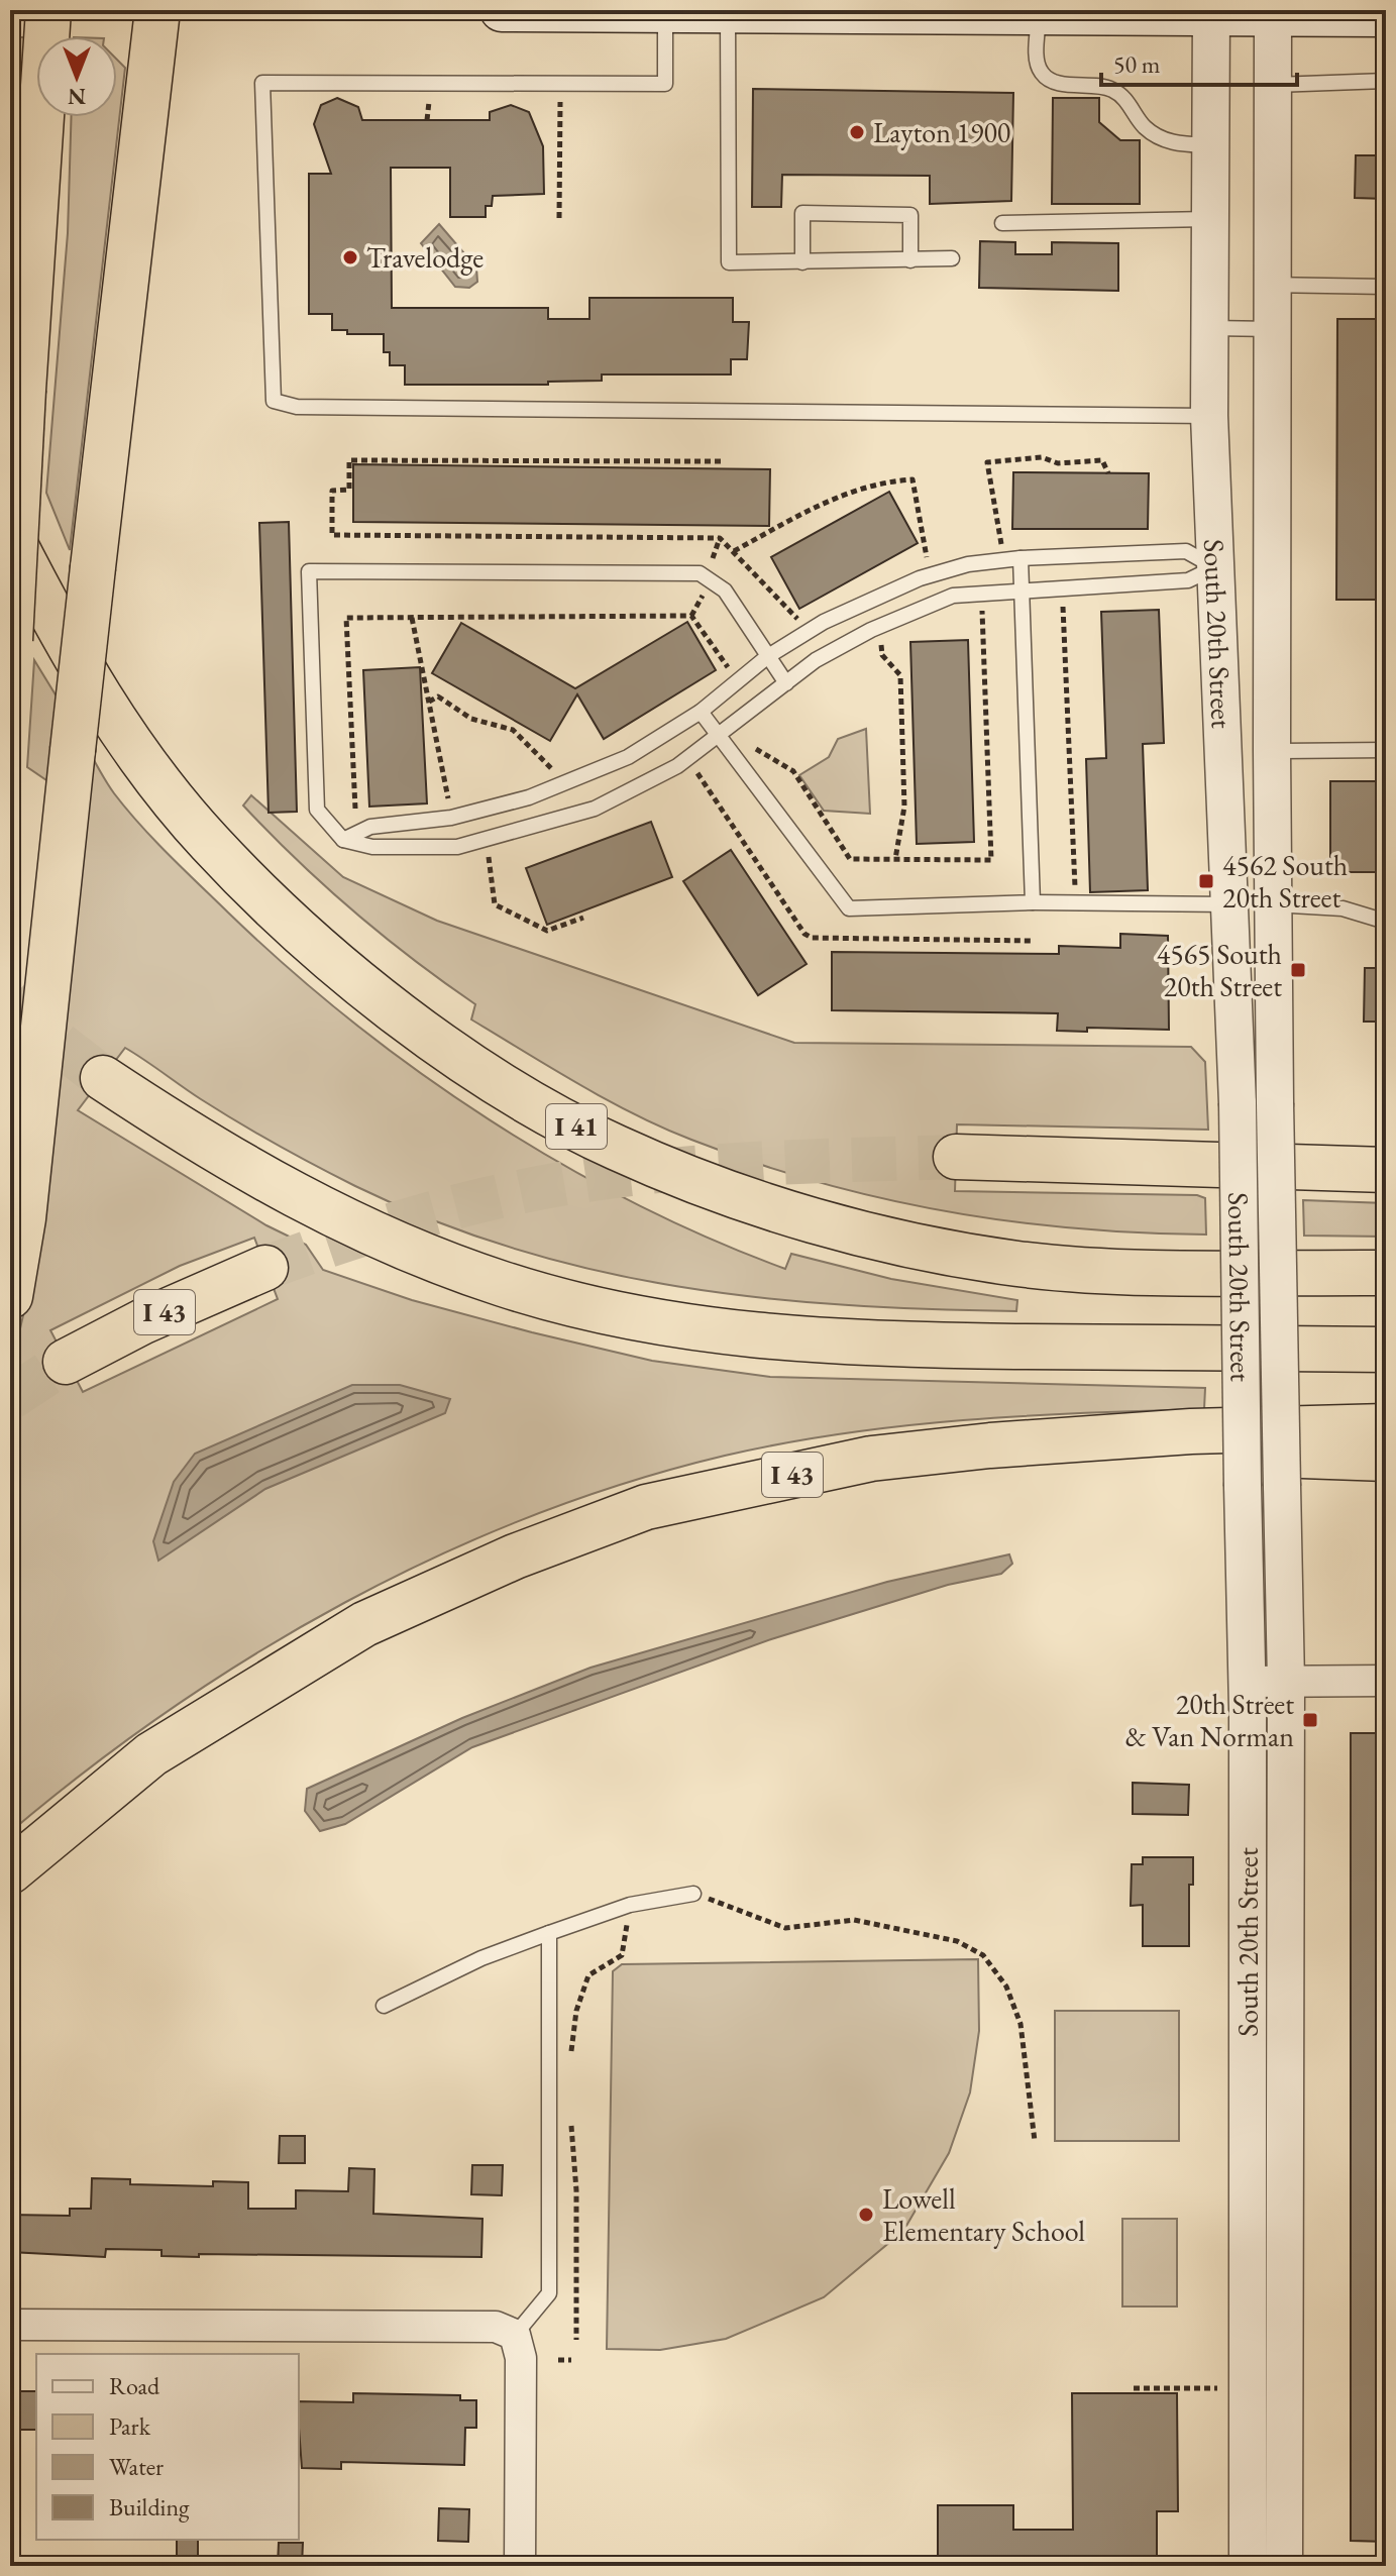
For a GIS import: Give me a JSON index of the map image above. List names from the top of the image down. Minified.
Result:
{"streets":{"highway":["I 41","I 43"],"street":["South 20th Street"]},"places":{"other":["Layton 1900","Travelodge","Lowell Elementary School"],"transit":["4562 South 20th Street","4565 South 20th Street","20th Street & Van Norman"]},"legend":["Road","Park","Water","Building"],"scale_bar":"50 m","north":"bottom"}
